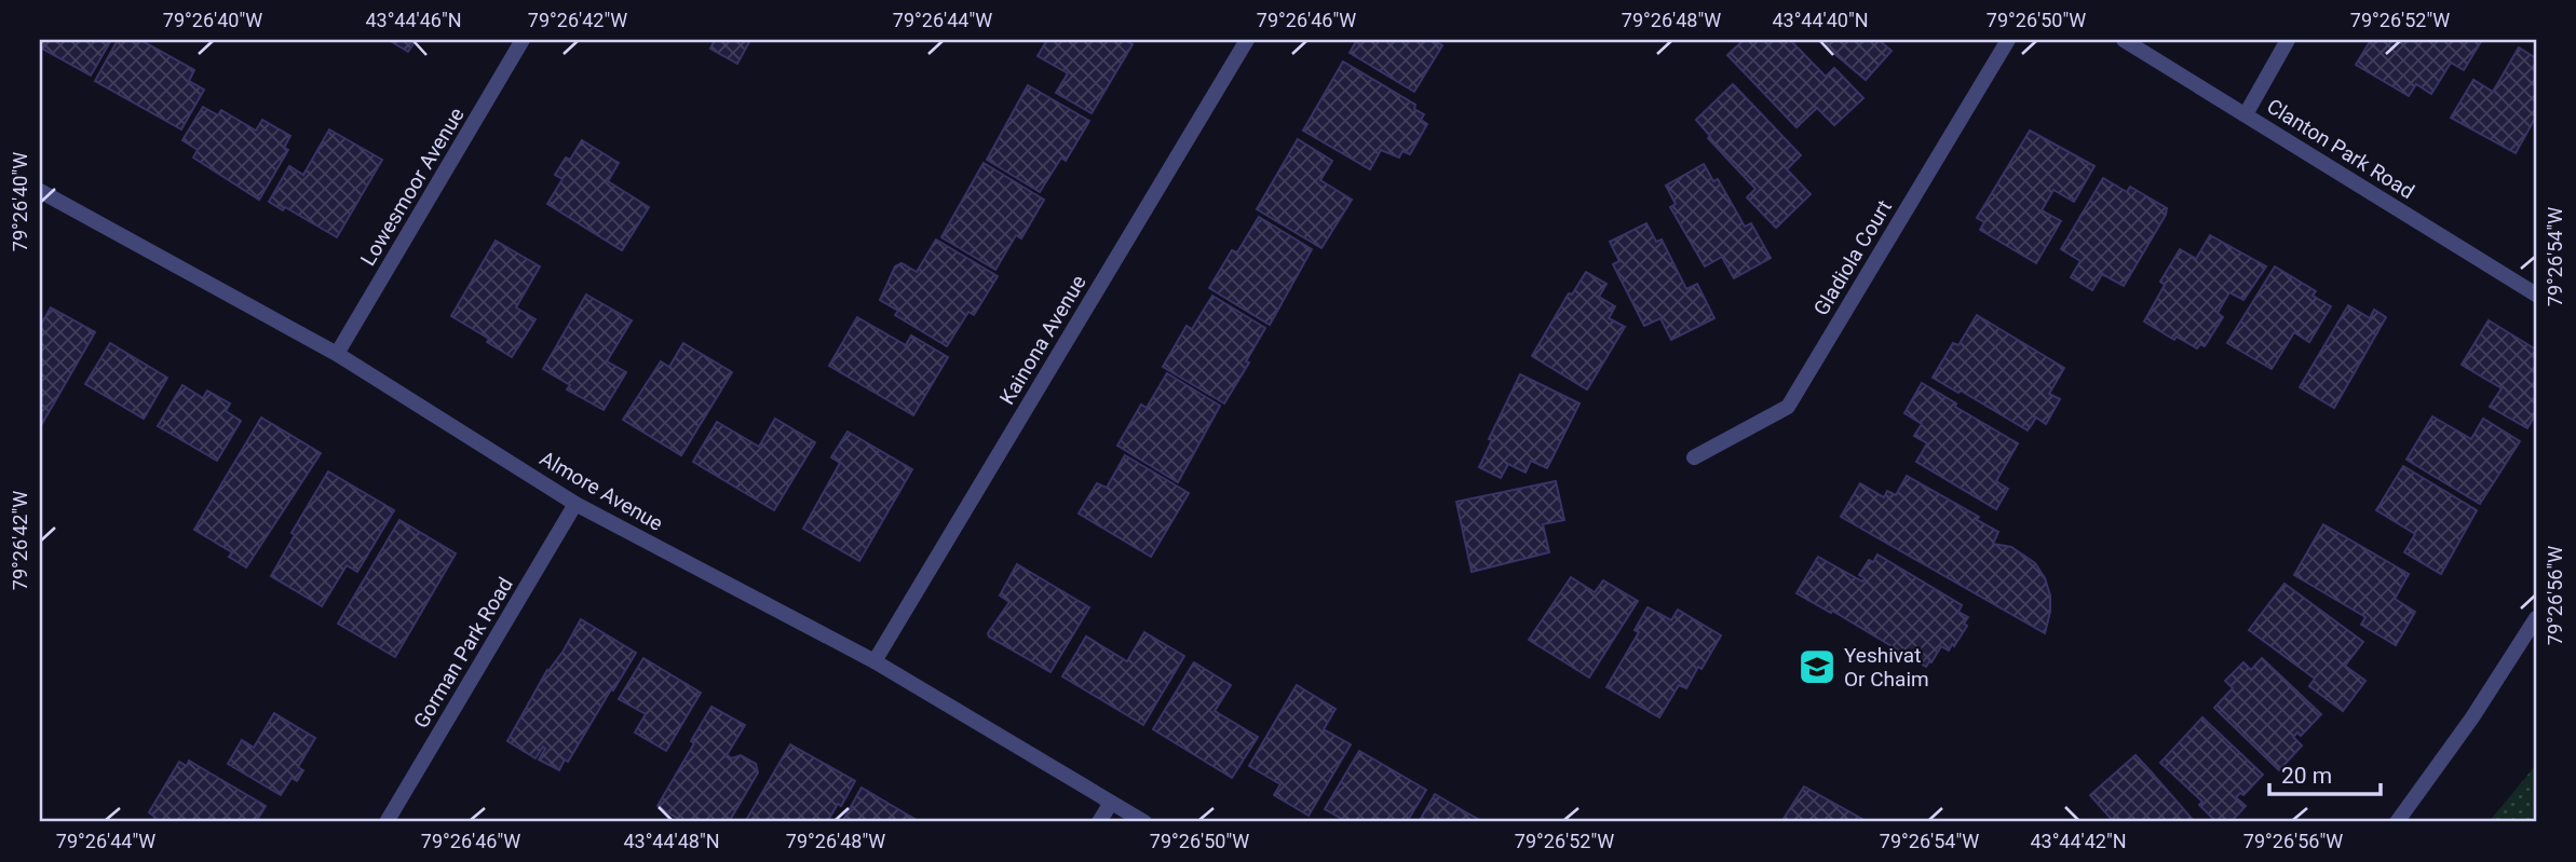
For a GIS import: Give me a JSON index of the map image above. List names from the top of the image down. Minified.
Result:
{"streets":{"street":["Clanton Park Road","Lowesmoor Avenue","Gladiola Court","Kainona Avenue","Almore Avenue","Gorman Park Road"]},"crossings":[["Lowesmoor Avenue","Almore Avenue"],["Kainona Avenue","Almore Avenue"],["Almore Avenue","Gorman Park Road"]],"places":{"school or university":["Yeshivat Or Chaim"]},"scale_bar":"20 m","coordinates":["79°26'40\"W","43°44'46\"N","79°26'42\"W","79°26'44\"W","79°26'46\"W","79°26'48\"W","43°44'40\"N","79°26'50\"W","79°26'52\"W","79°26'54\"W","79°26'56\"W","43°44'48\"N","43°44'42\"N"]}
